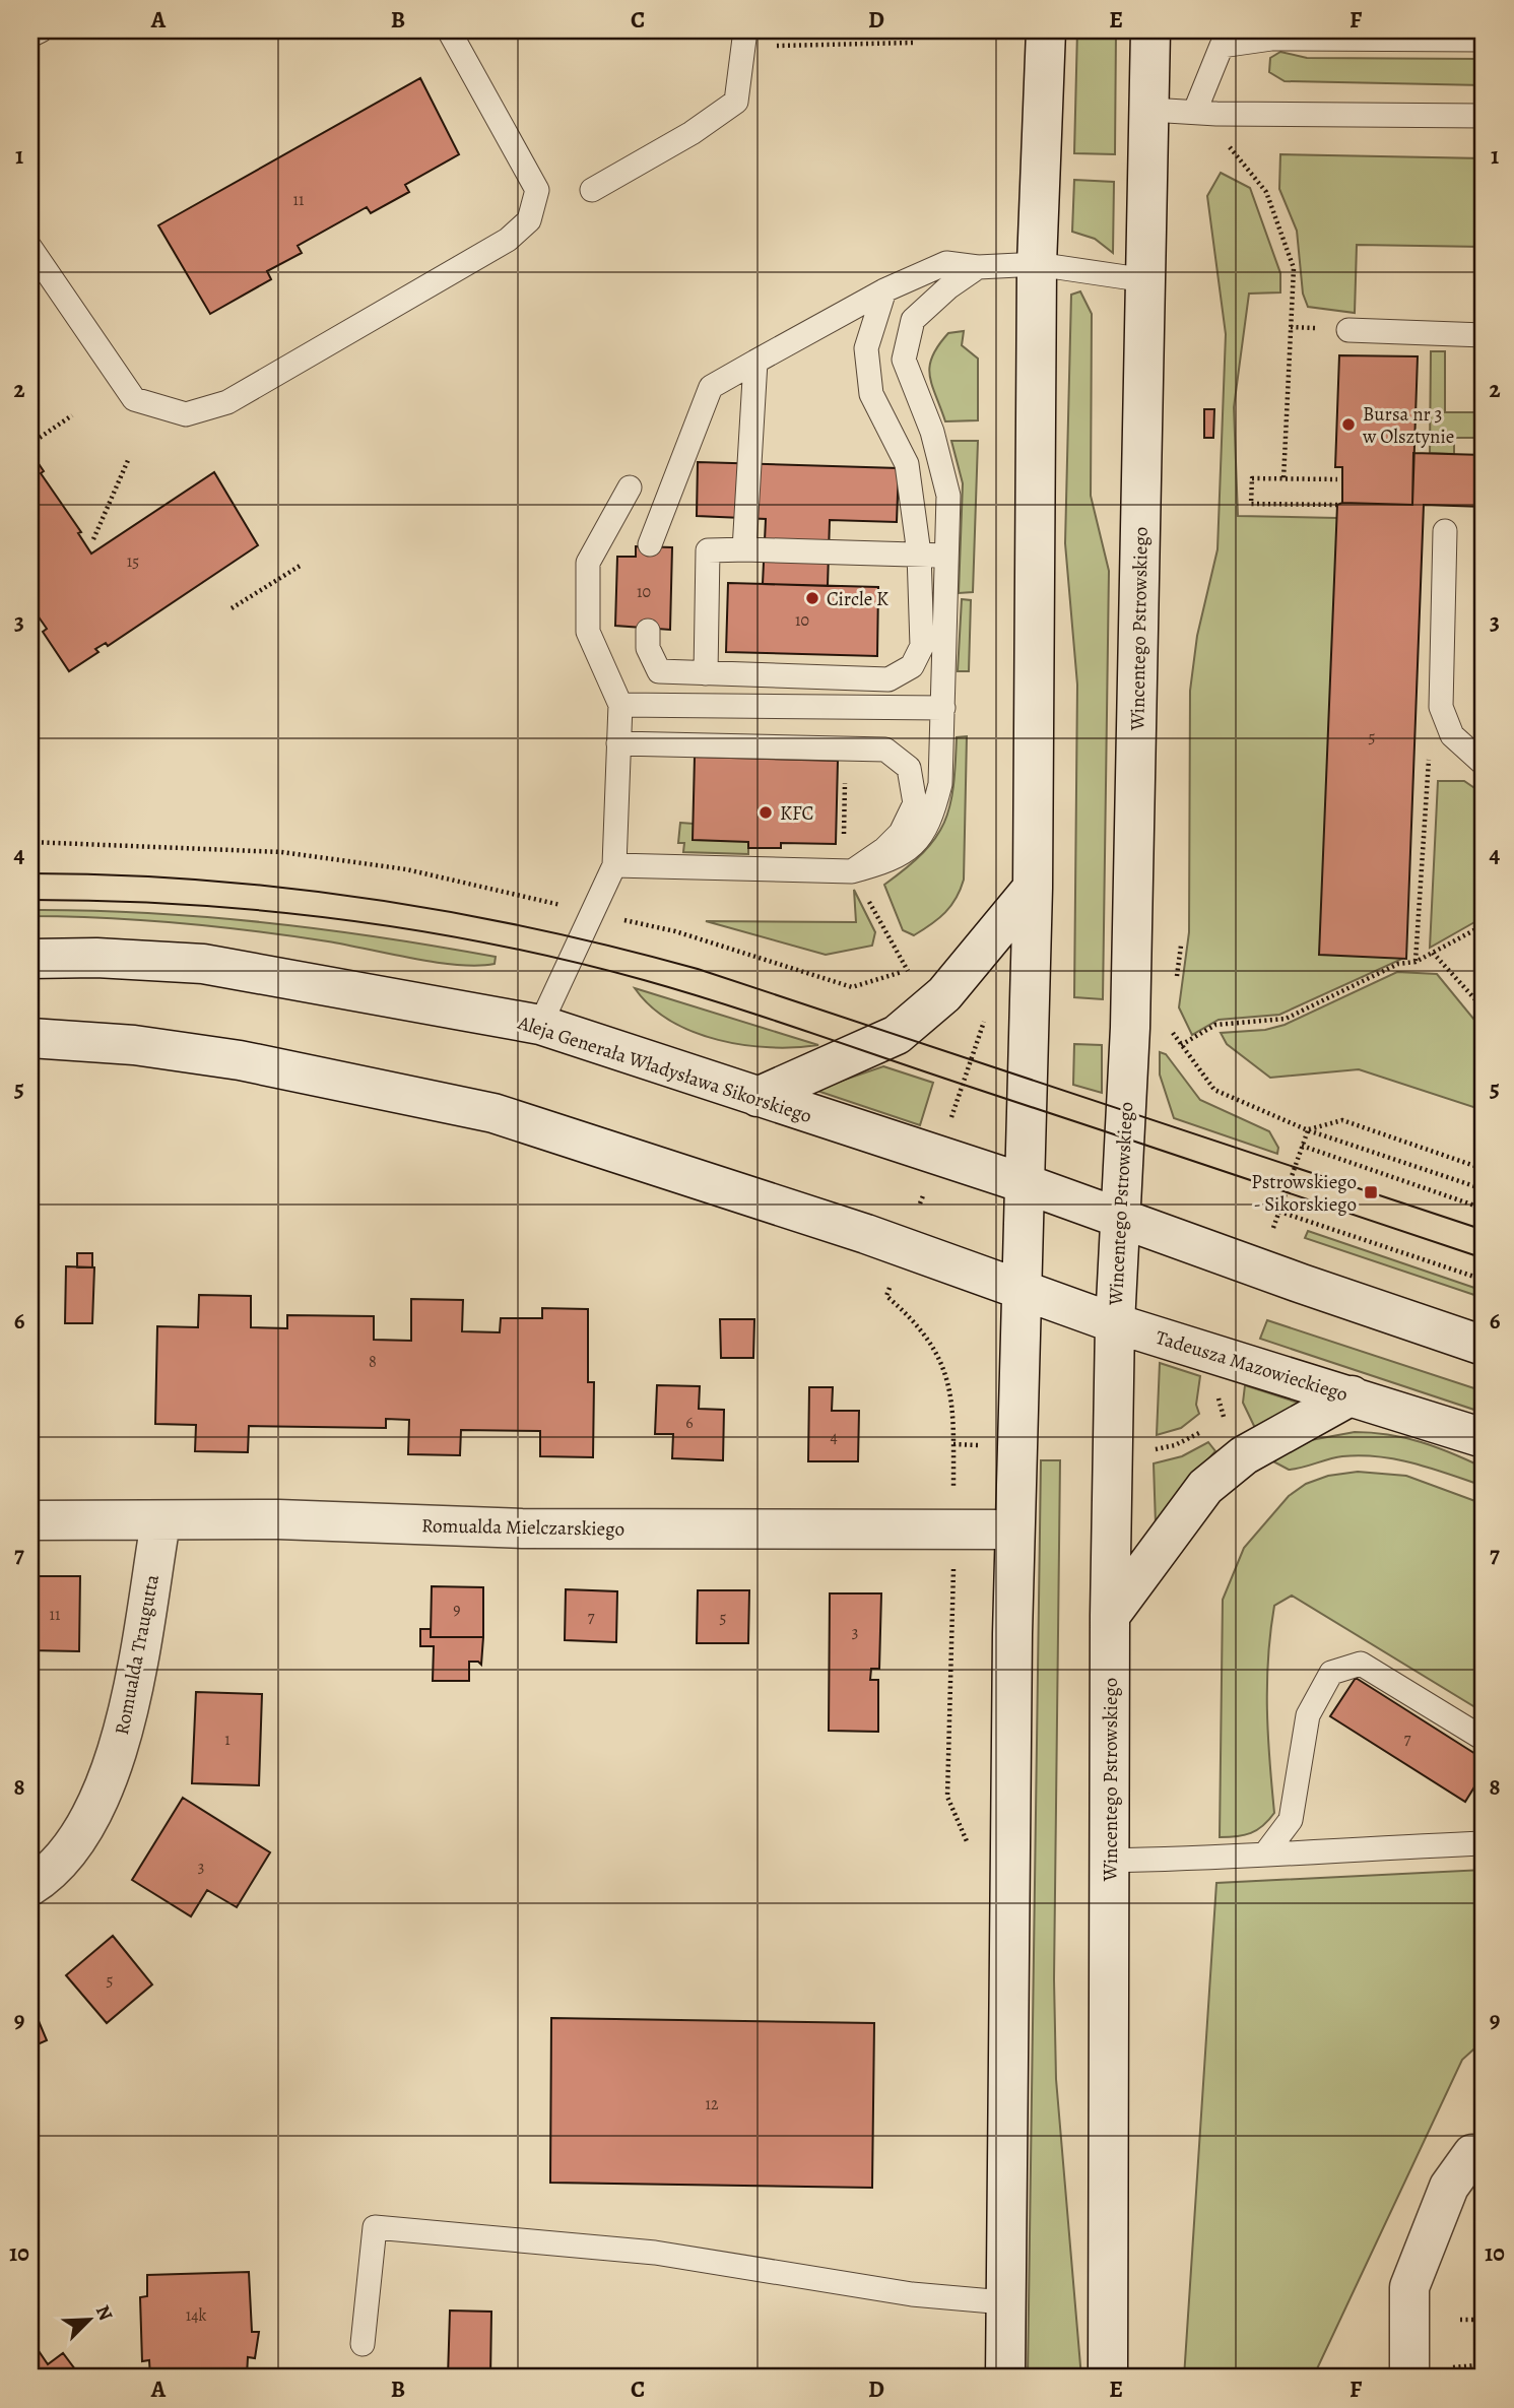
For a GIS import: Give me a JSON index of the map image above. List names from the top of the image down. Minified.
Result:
{"streets":{"street":["Wincentego Pstrowskiego","Aleja Generała Władysława Sikorskiego","Tadeusza Mazowieckiego","Romualda Mielczarskiego","Romualda Traugutta"]},"crossings":[["Wincentego Pstrowskiego","Aleja Generała Władysława Sikorskiego"],["Wincentego Pstrowskiego","Tadeusza Mazowieckiego"],["Romualda Mielczarskiego","Romualda Traugutta"]],"places":{"other":["Bursa nr 3 w Olsztynie","Circle K","KFC"],"transit":["Pstrowskiego - Sikorskiego"]},"house_numbers":["11","15","10","10","5","8","6","4","9","11","7","5","3","7","1","3","5","12","14k"],"north":"top right","grid":{"columns":["A","B","C","D","E","F"],"rows":["1","2","3","4","5","6","7","8","9","10"]}}
